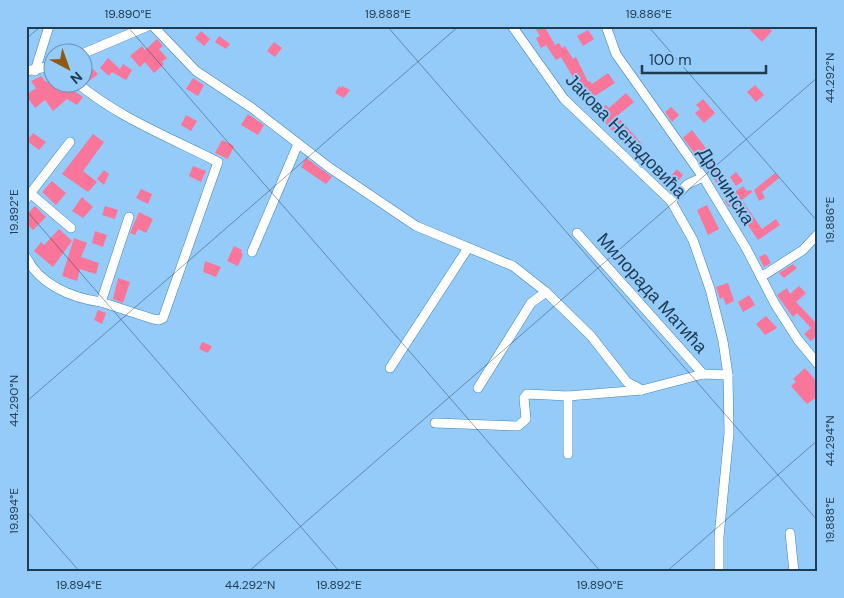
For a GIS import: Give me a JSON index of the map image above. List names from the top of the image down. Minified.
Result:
{"streets":{"street":["Јакова Ненадовића","Дрочинска","Милорада Матића"]},"scale_bar":"100 m","north":"bottom right","coordinates":["19.890°E","19.888°E","19.886°E","44.292°N","19.892°E","44.290°N","44.294°N","19.894°E"]}
